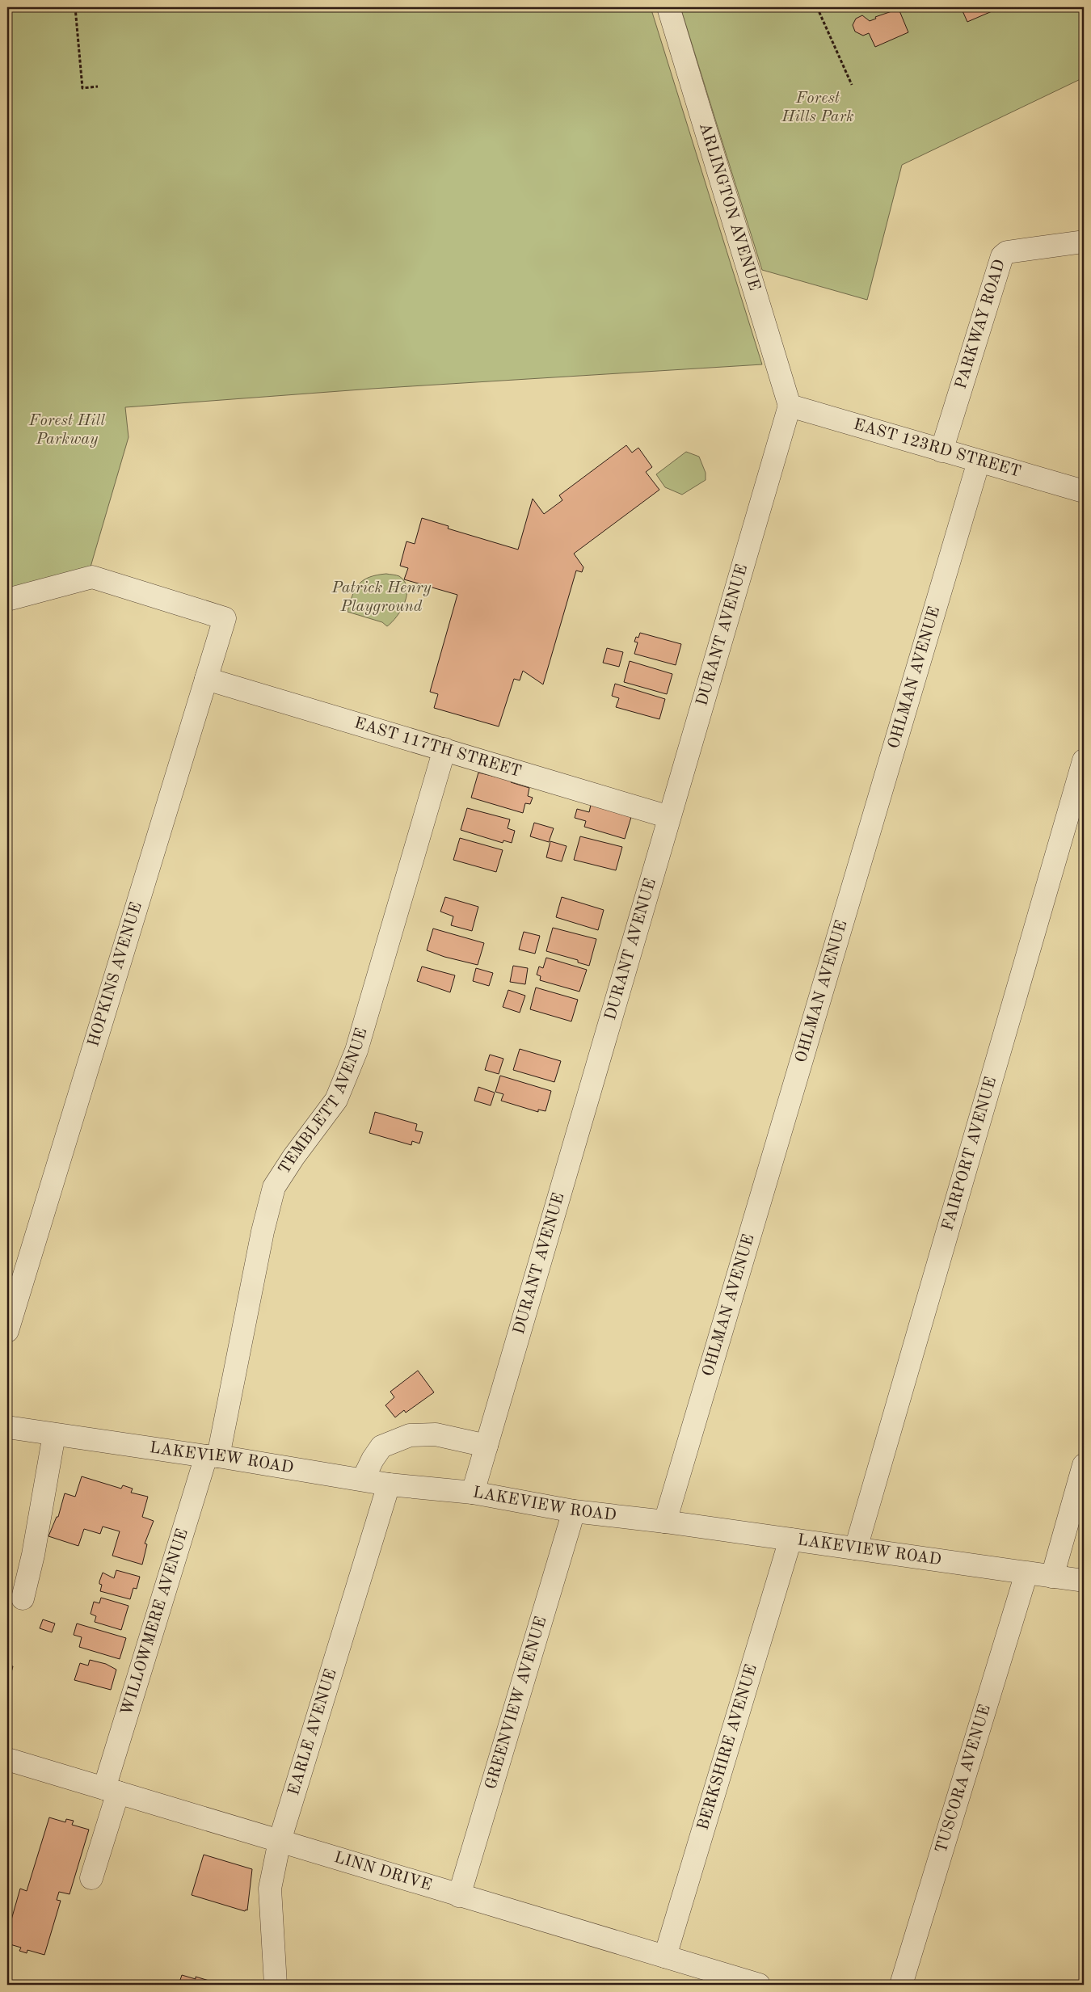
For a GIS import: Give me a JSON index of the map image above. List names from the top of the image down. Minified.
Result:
{"streets":{"street":["ARLINGTON AVENUE","PARKWAY ROAD","EAST 123RD STREET","DURANT AVENUE","OHLMAN AVENUE","EAST 117TH STREET","HOPKINS AVENUE","TEMBLETT AVENUE","FAIRPORT AVENUE","LAKEVIEW ROAD","WILLOWMERE AVENUE","GREENVIEW AVENUE","EARLE AVENUE","BERKSHIRE AVENUE","TUSCORA AVENUE","LINN DRIVE"]},"crossings":[["ARLINGTON AVENUE","EAST 123RD STREET"],["ARLINGTON AVENUE","DURANT AVENUE"],["PARKWAY ROAD","EAST 123RD STREET"],["EAST 123RD STREET","DURANT AVENUE"],["EAST 123RD STREET","OHLMAN AVENUE"],["DURANT AVENUE","EAST 117TH STREET"],["DURANT AVENUE","LAKEVIEW ROAD"],["OHLMAN AVENUE","LAKEVIEW ROAD"],["EAST 117TH STREET","HOPKINS AVENUE"],["EAST 117TH STREET","TEMBLETT AVENUE"],["TEMBLETT AVENUE","LAKEVIEW ROAD"],["TEMBLETT AVENUE","WILLOWMERE AVENUE"],["FAIRPORT AVENUE","LAKEVIEW ROAD"],["LAKEVIEW ROAD","WILLOWMERE AVENUE"],["LAKEVIEW ROAD","GREENVIEW AVENUE"],["LAKEVIEW ROAD","EARLE AVENUE"],["LAKEVIEW ROAD","BERKSHIRE AVENUE"],["LAKEVIEW ROAD","TUSCORA AVENUE"],["WILLOWMERE AVENUE","LINN DRIVE"],["GREENVIEW AVENUE","LINN DRIVE"],["EARLE AVENUE","LINN DRIVE"],["BERKSHIRE AVENUE","LINN DRIVE"]],"parks":["Forest Hills Park","Forest Hill Parkway","Patrick Henry Playground"]}
